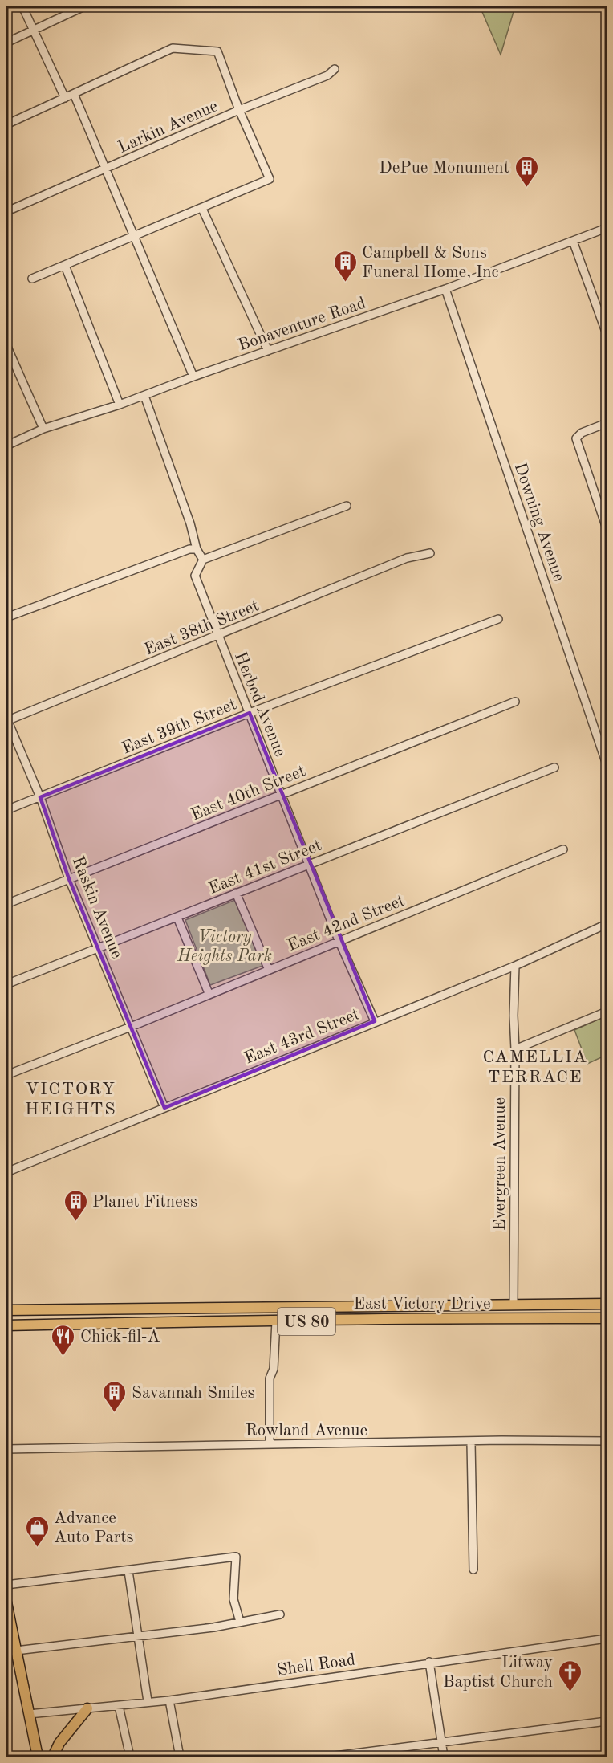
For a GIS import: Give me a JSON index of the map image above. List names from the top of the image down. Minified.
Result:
{"streets":{"main road":["East Victory Drive","US 80"],"street":["Larkin Avenue","Bonaventure Road","Downing Avenue","East 38th Street","Herbed Avenue","East 39th Street","East 40th Street","East 41st Street","Raskin Avenue","East 42nd Street","East 43rd Street","Evergreen Avenue","Rowland Avenue","Shell Road"]},"crossings":[["Bonaventure Road","Downing Avenue"],["East 38th Street","Herbed Avenue"],["East 38th Street","Raskin Avenue"],["Herbed Avenue","East 39th Street"],["Herbed Avenue","East 40th Street"],["Herbed Avenue","East 41st Street"],["Herbed Avenue","East 42nd Street"],["Herbed Avenue","East 43rd Street"],["East 39th Street","Raskin Avenue"],["East 40th Street","Raskin Avenue"],["East 41st Street","Raskin Avenue"],["Raskin Avenue","East 42nd Street"],["Raskin Avenue","East 43rd Street"],["East 43rd Street","Evergreen Avenue"],["Evergreen Avenue","East Victory Drive"]],"districts":["CAMELLIA TERRACE","VICTORY HEIGHTS"],"parks":["Victory Heights Park"],"places":{"building":["DePue Monument","Campbell & Sons Funeral Home, Inc","Planet Fitness","Savannah Smiles"],"restaurant":["Chick-fil-A"],"shop":["Advance Auto Parts"],"church":["Litway Baptist Church"]}}
